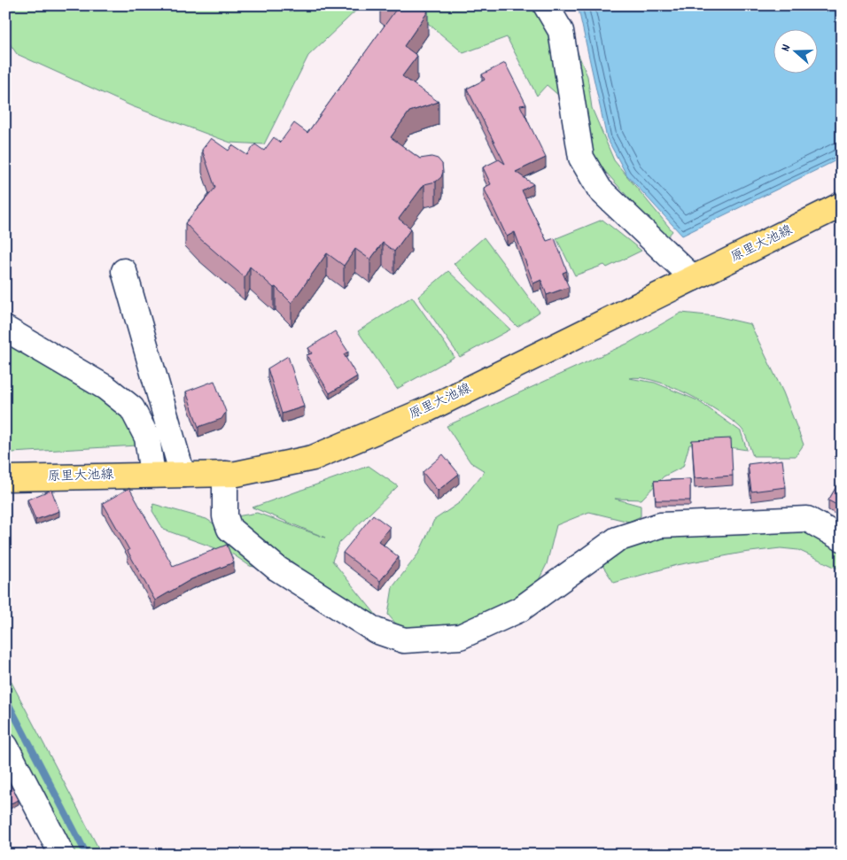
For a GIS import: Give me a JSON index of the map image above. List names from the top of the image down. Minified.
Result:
{"streets":{"main road":["原里大池線"]},"north":"left"}
